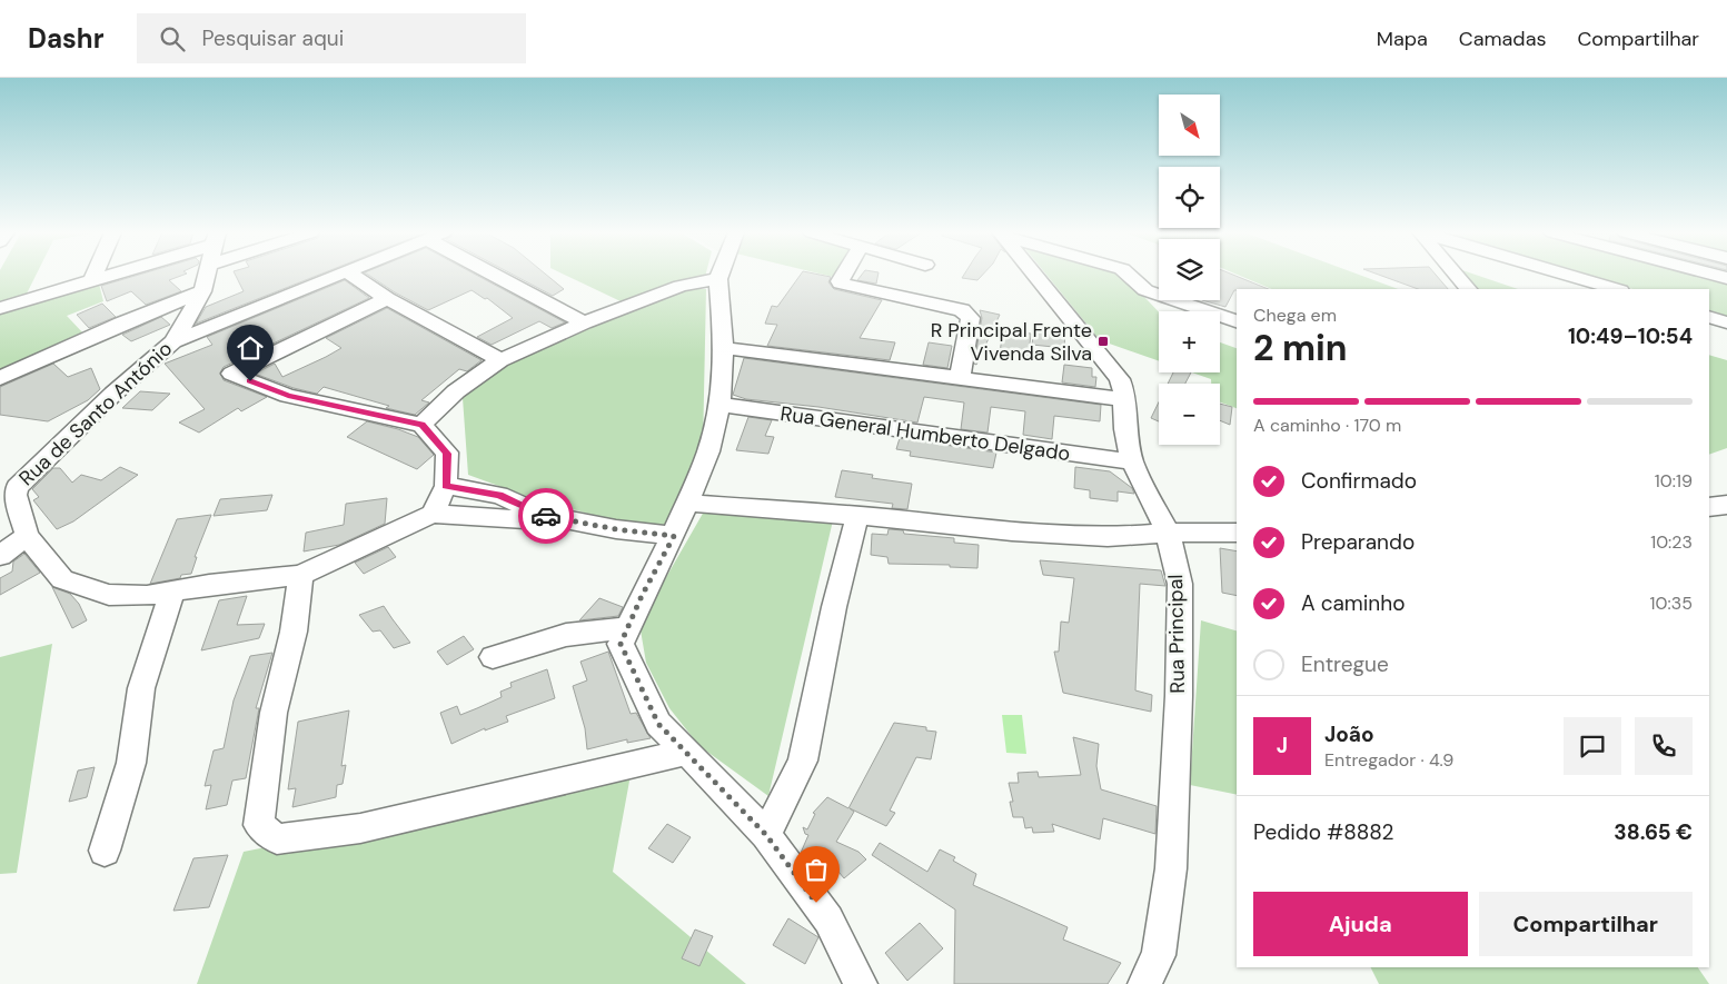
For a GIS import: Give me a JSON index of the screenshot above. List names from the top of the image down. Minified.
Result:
{"streets":{"street":["Rua de Santo António","Rua General Humberto Delgado","Rua Principal"]},"crossings":[["Rua General Humberto Delgado","Rua Principal"]],"places":{"transit":["R Principal Frente Vivenda Silva"]},"north":"bottom right","page":{"header":"Dashr","search":"Pesquisar aqui","nav":["Mapa","Camadas","Compartilhar"],"map_buttons":["+","−"],"heading":["2 min","Chega em","10:49–10:54"],"panel":["João","Entregador · 4.9","Pedido #8882","38.65 €"],"bar":"A caminho · 170 m","list":[["Confirmado","10:19"],["Preparando","10:23"],["A caminho","10:35"],"Entregue"],"round":"J","buttons":["Ajuda","Compartilhar"]}}
